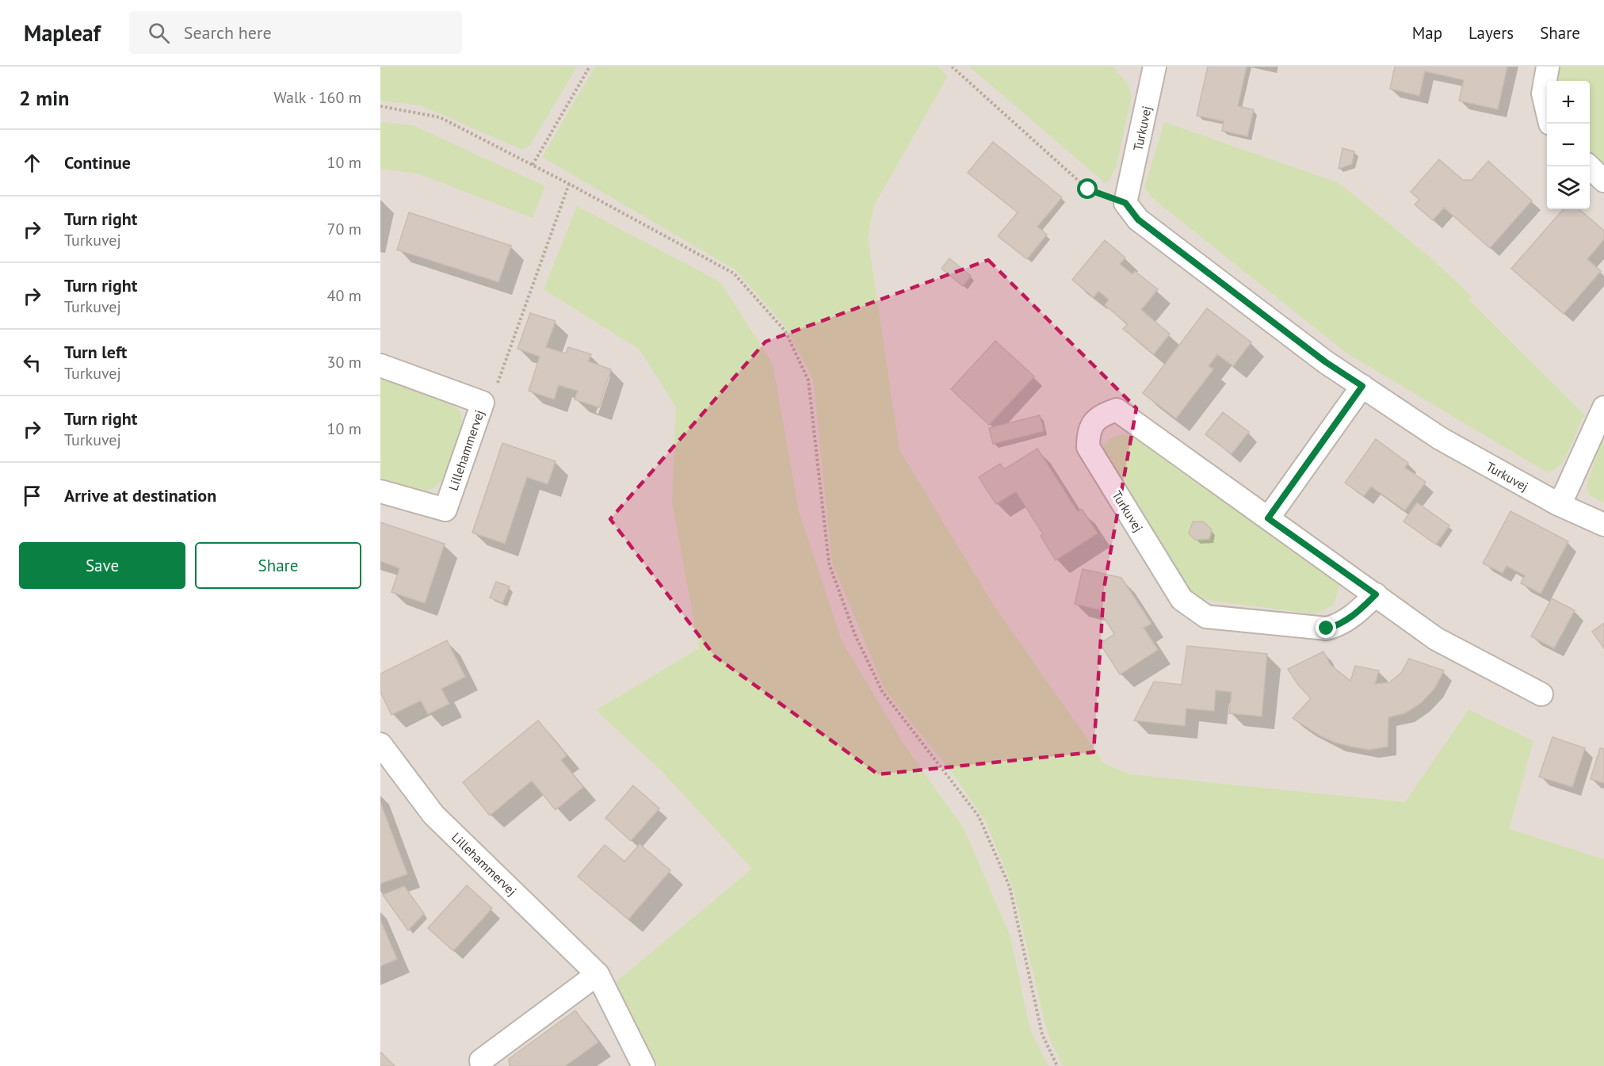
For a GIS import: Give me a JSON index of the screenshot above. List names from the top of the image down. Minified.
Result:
{"streets":{"street":["Turkuvej","Lillehammervej"]},"page":{"header":"Mapleaf","search":"Search here","nav":["Map","Layers","Share"],"heading":["2 min","Walk · 160 m"],"map_buttons":["+","−"],"list":[["Continue","10 m"],["Turn right","Turkuvej","70 m"],["Turn right","Turkuvej","40 m"],["Turn left","Turkuvej","30 m"],["Turn right","Turkuvej","10 m"],"Arrive at destination"],"buttons":["Save","Share"]}}
